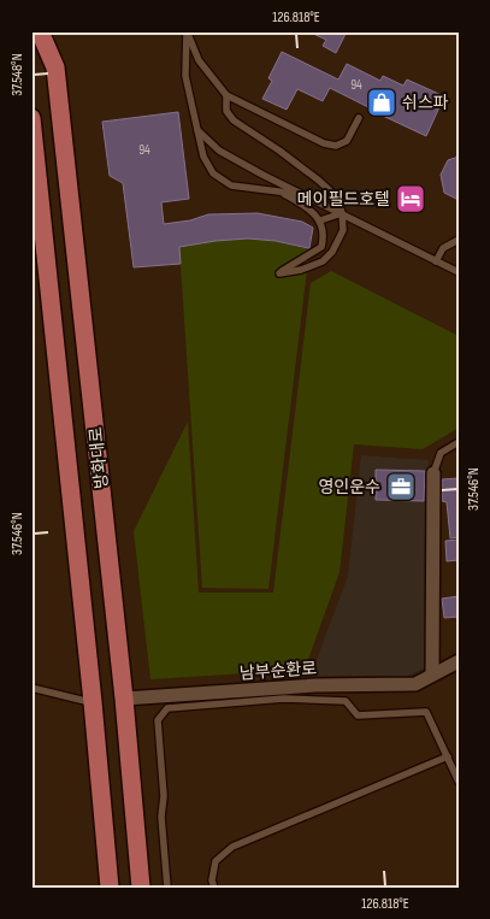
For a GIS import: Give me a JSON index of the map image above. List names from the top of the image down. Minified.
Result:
{"streets":{"main road":["방화대로"],"street":["남부순환로"]},"crossings":[["방화대로","남부순환로"]],"places":{"shop":["쉬스파"],"hotel":["메이필드호텔"],"office":["영인운수"]},"house_numbers":["94","94"],"coordinates":["126.818°E","37.548°N","37.546°N"]}
